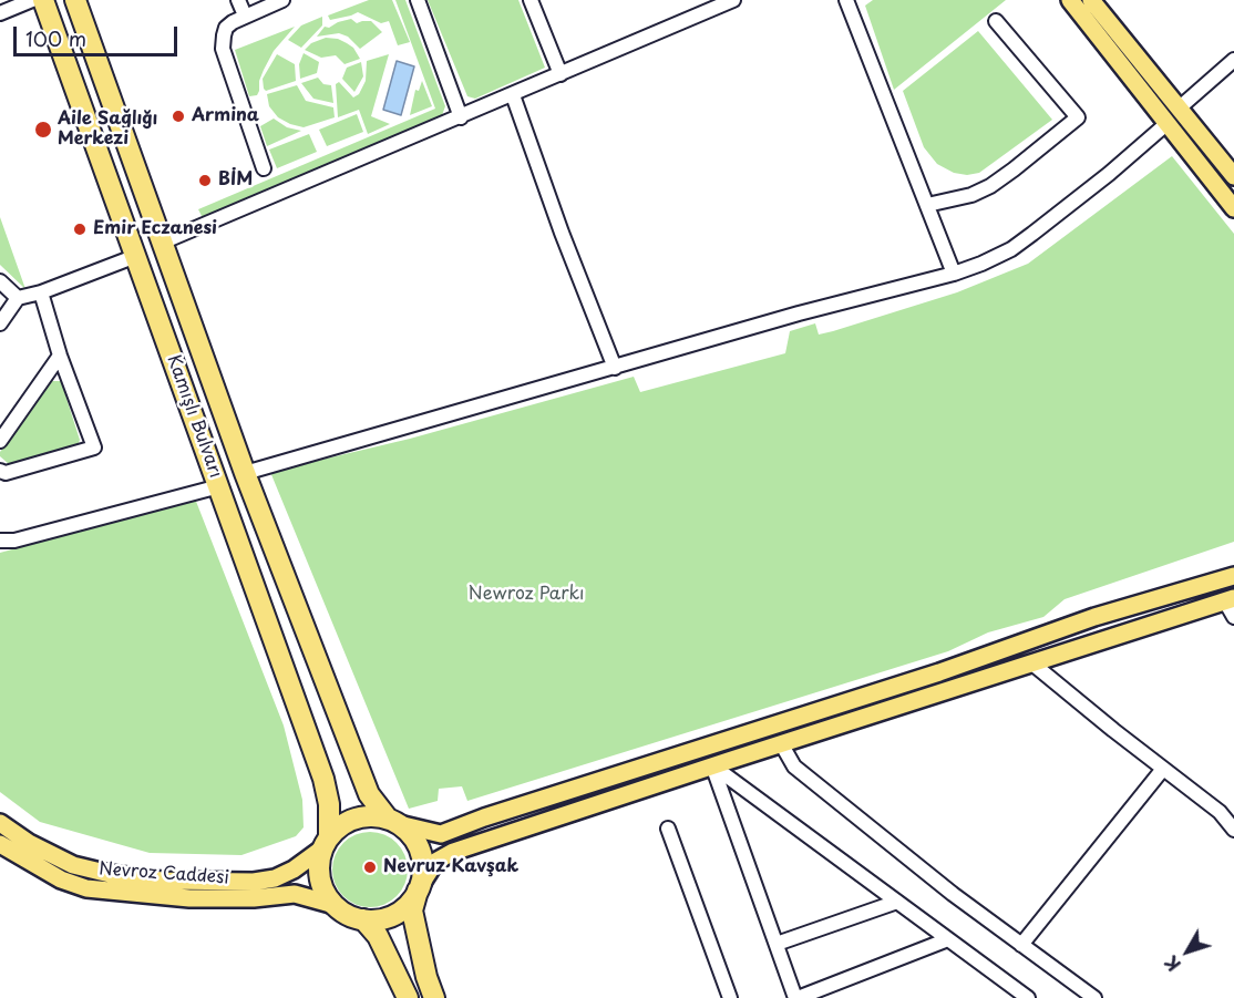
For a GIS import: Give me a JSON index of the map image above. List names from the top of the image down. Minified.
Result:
{"streets":{"highway":["Kamışlı Bulvarı"],"main road":["Nevroz Caddesi"]},"crossings":[["Kamışlı Bulvarı","Nevroz Caddesi"]],"parks":["Newroz Parkı"],"places":["Armina","Aile Sağlığı Merkezi","BİM","Emir Eczanesi","Nevruz Kavşak"],"scale_bar":"100 m","north":"bottom left"}
